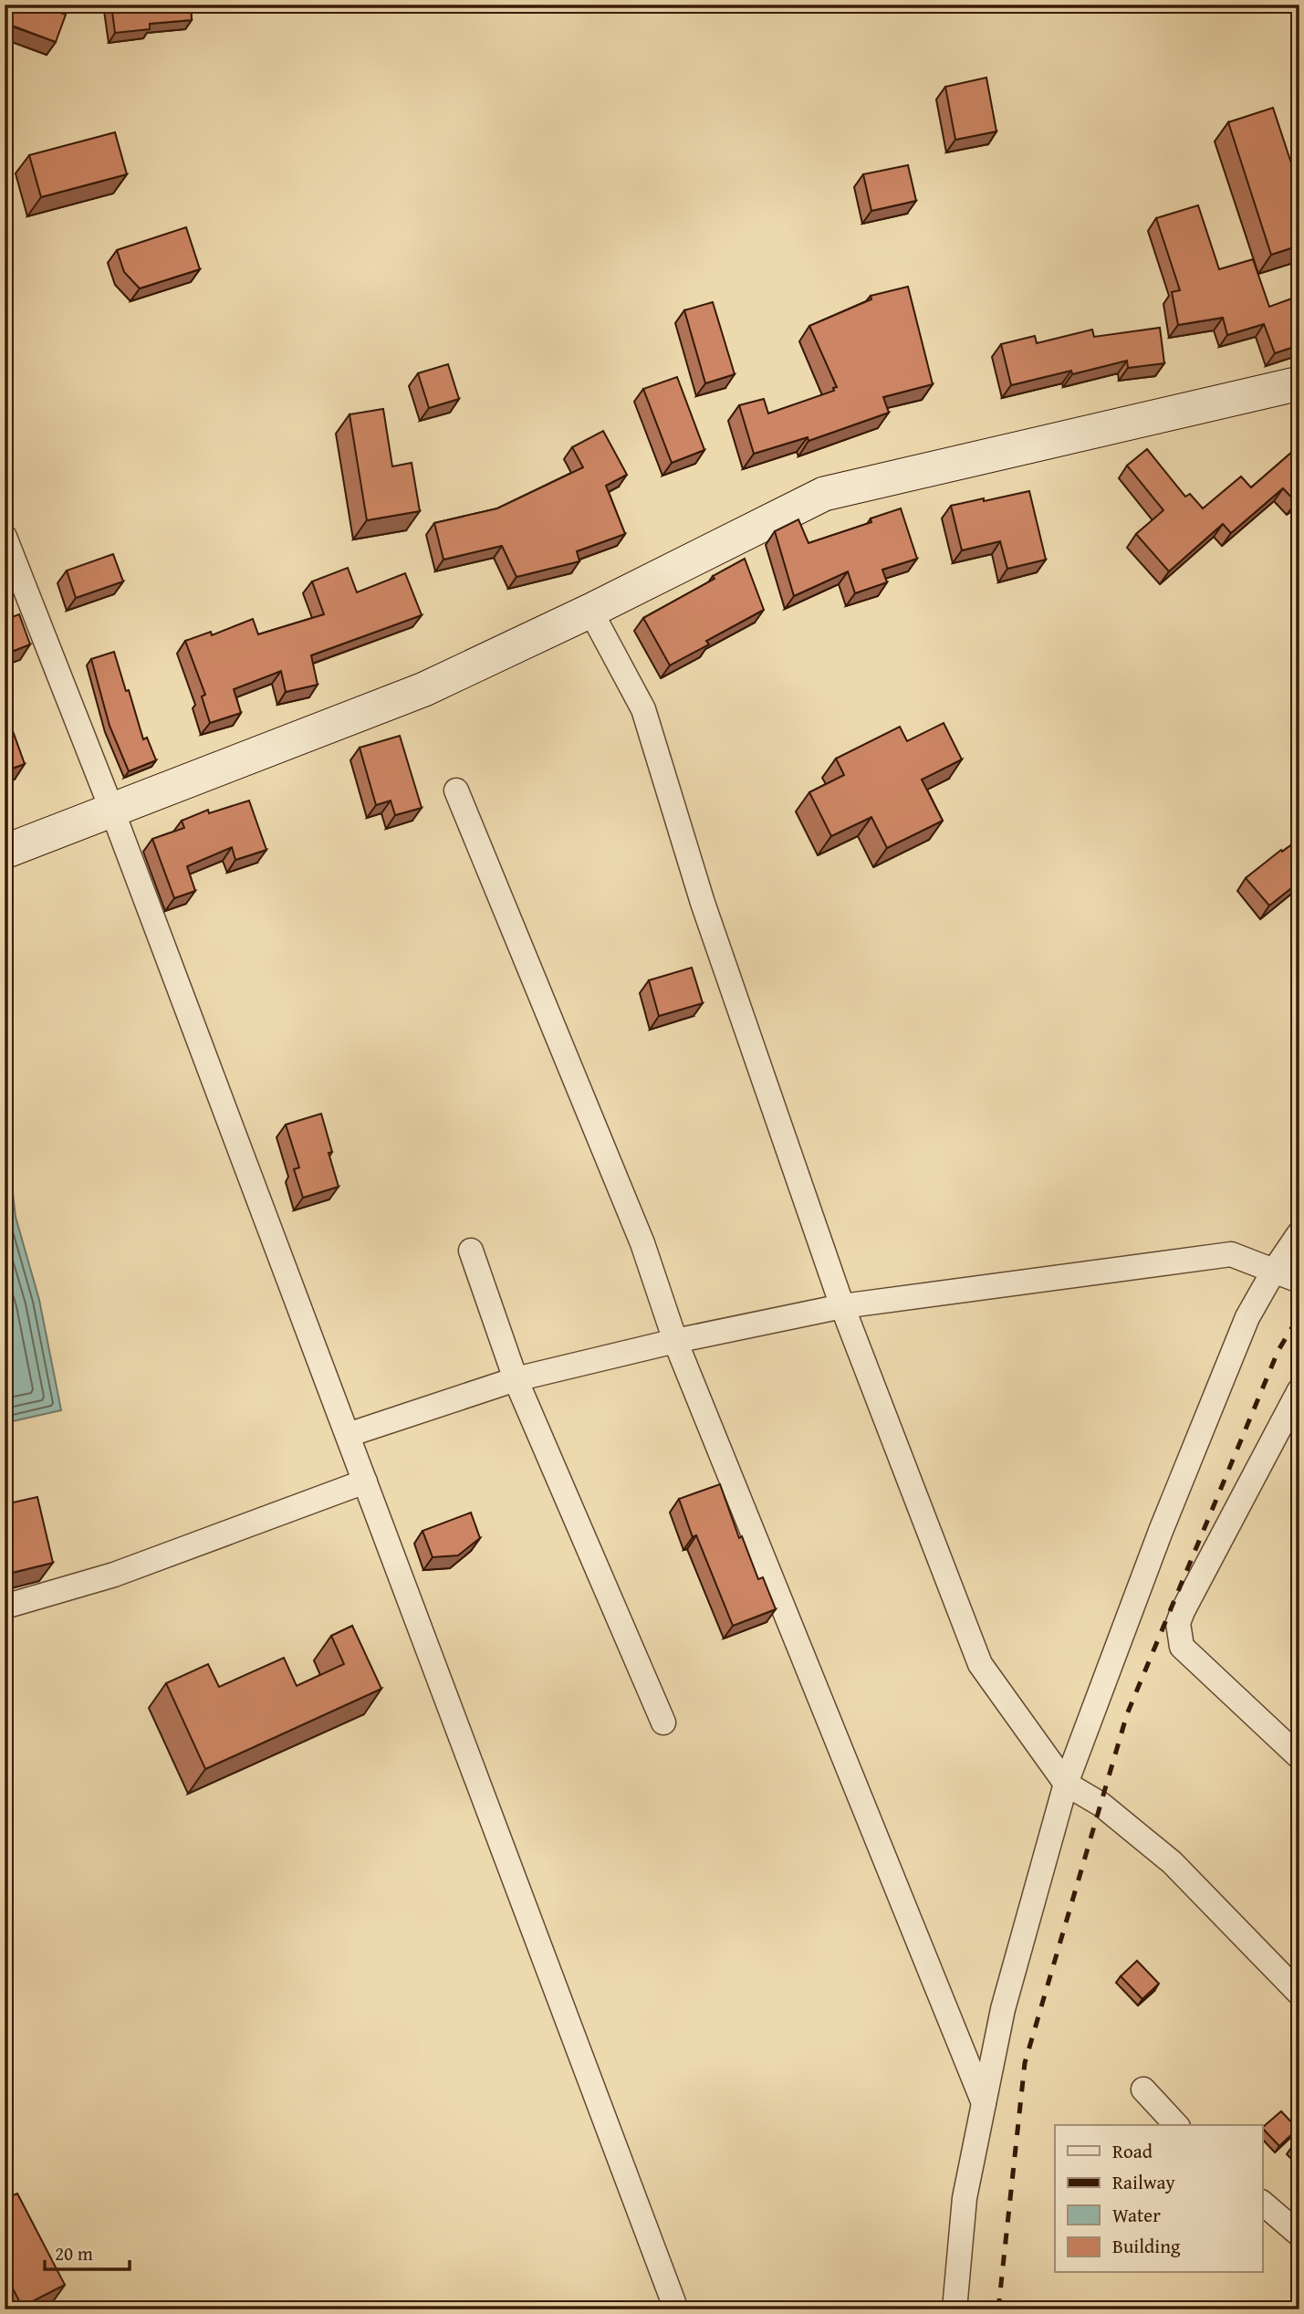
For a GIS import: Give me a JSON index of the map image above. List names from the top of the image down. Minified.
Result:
{"legend":["Road","Railway","Water","Building"],"scale_bar":"20 m"}
